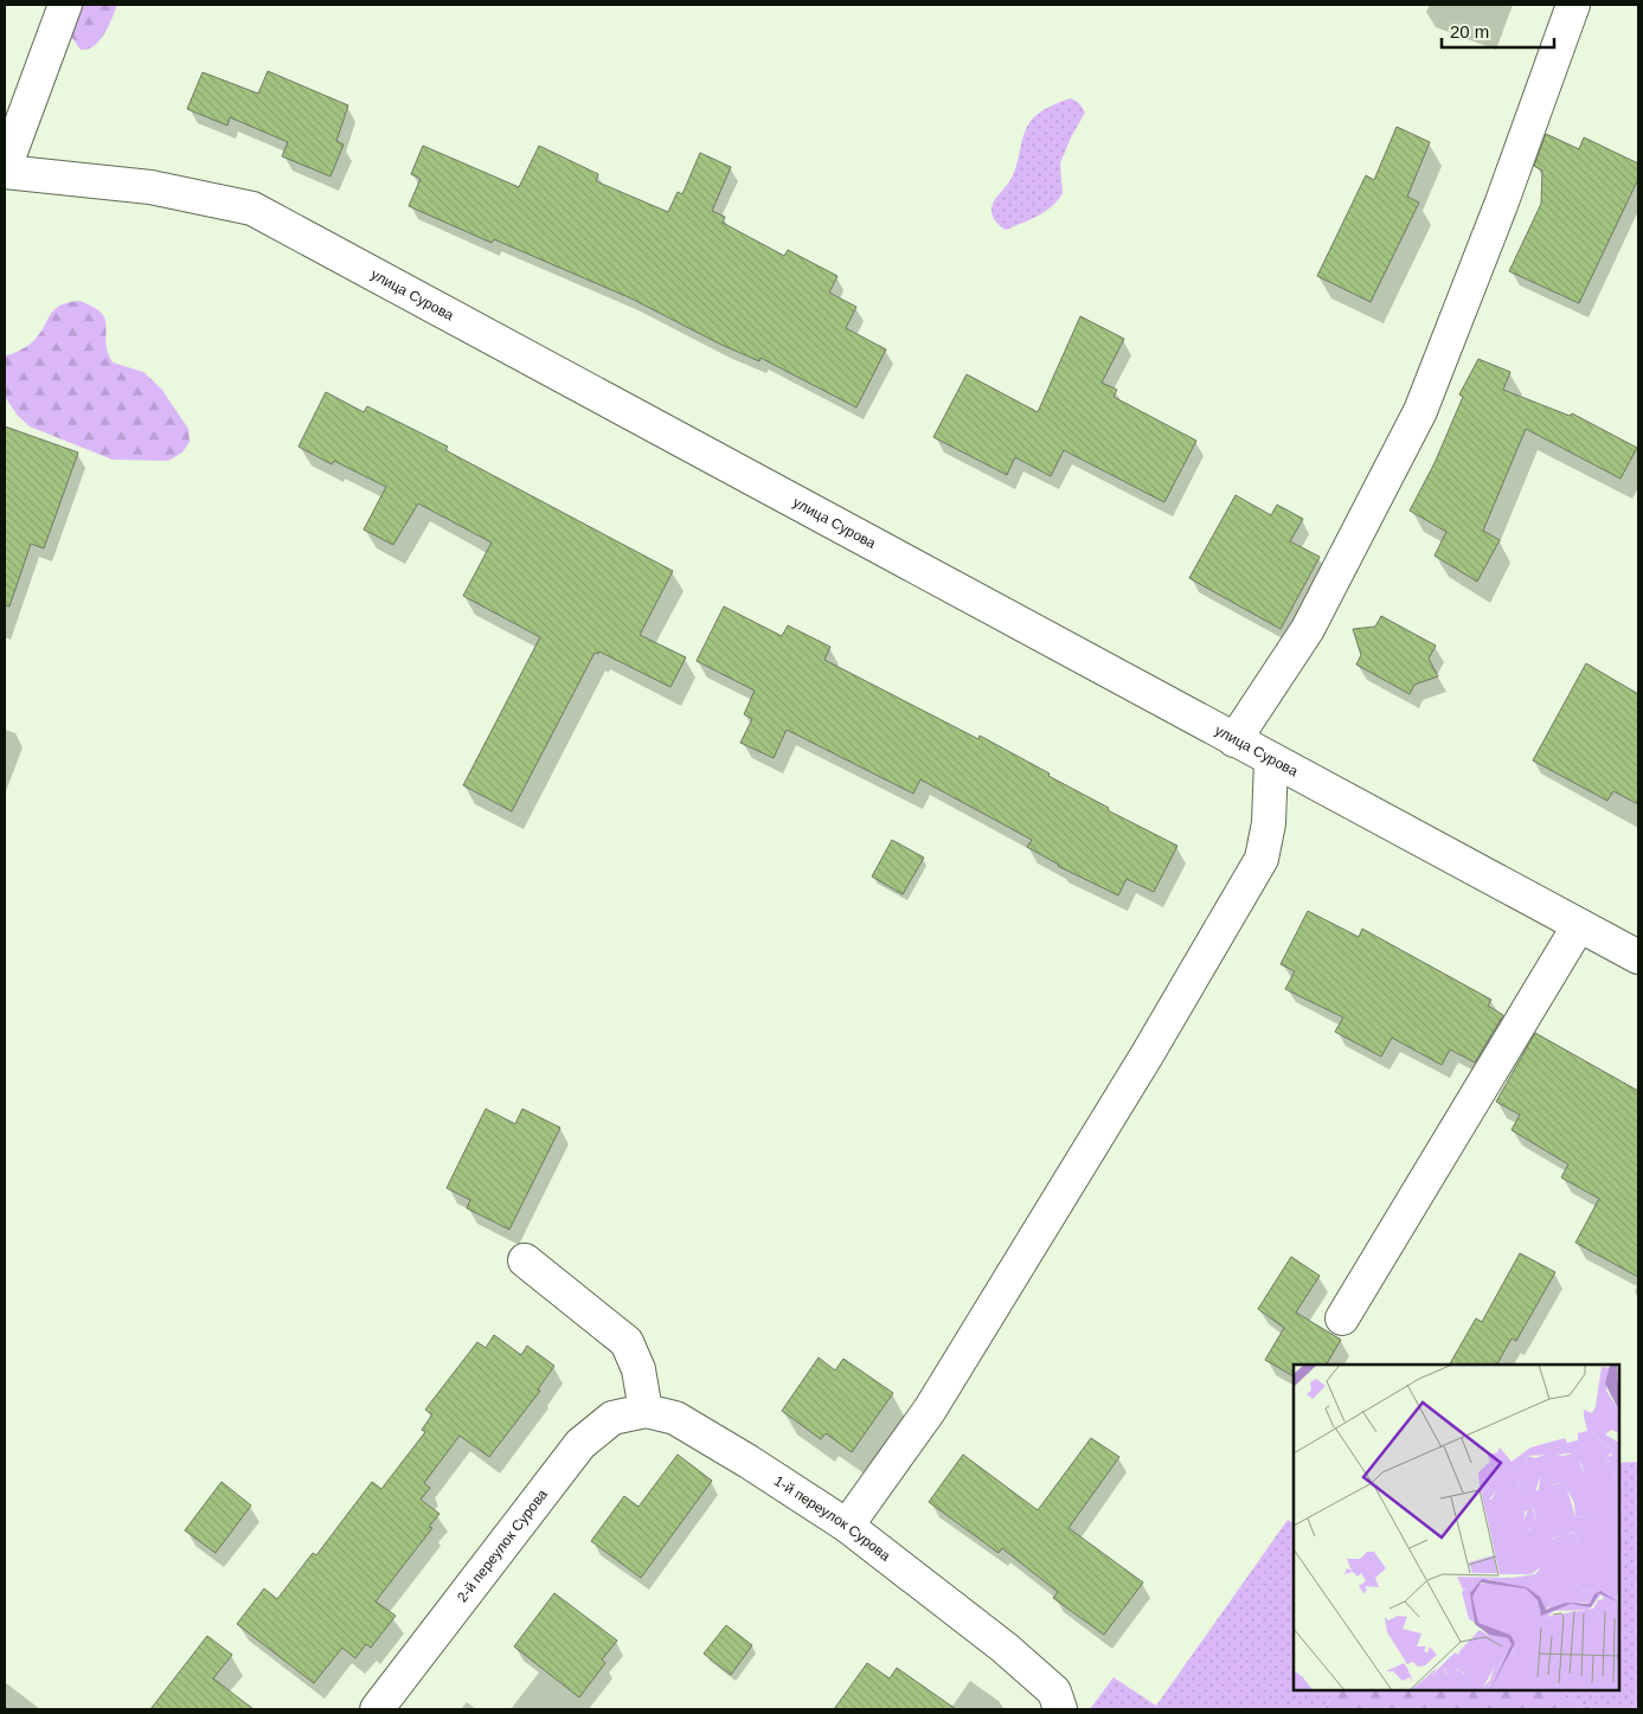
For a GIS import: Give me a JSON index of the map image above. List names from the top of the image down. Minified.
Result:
{"streets":{"street":["улица Сурова","1-й переулок Сурова","2-й переулок Сурова"]},"crossings":[["1-й переулок Сурова","2-й переулок Сурова"]],"scale_bar":"20 m"}
